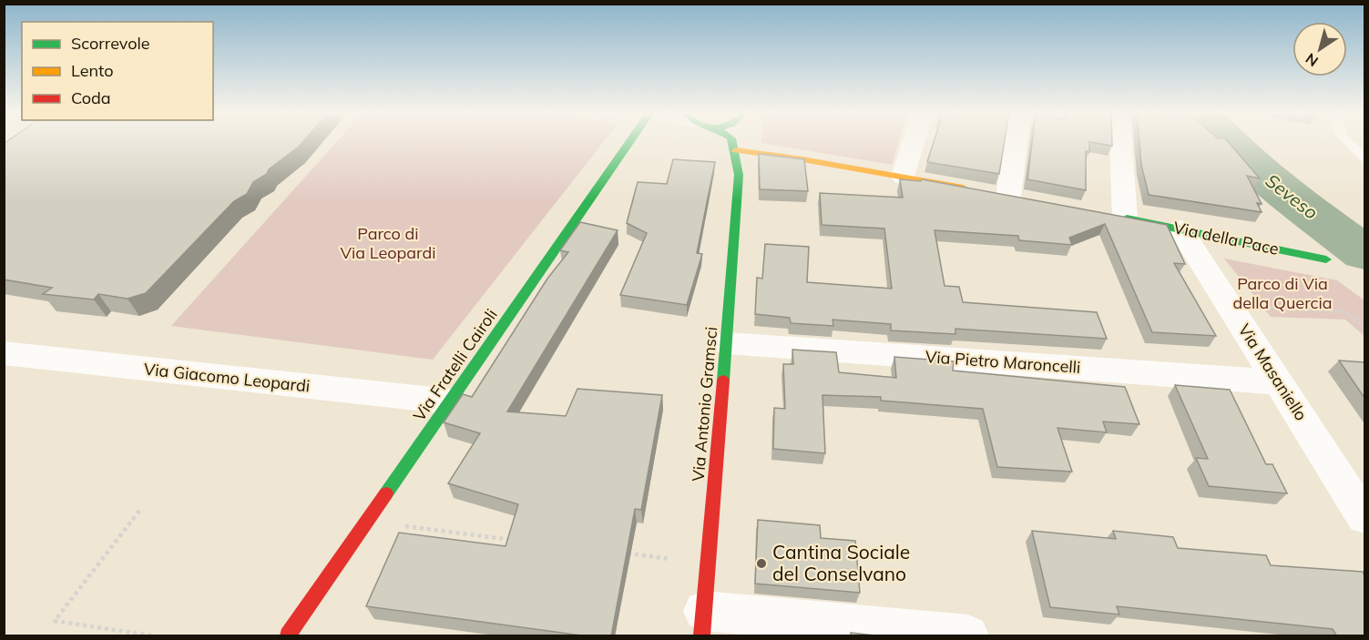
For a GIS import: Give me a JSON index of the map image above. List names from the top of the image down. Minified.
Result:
{"streets":{"street":["Via della Pace","Via Pietro Maroncelli","Via Fratelli Cairoli","Via Masaniello","Via Giacomo Leopardi","Via Antonio Gramsci"]},"crossings":[["Via della Pace","Via Masaniello"],["Via Pietro Maroncelli","Via Masaniello"],["Via Pietro Maroncelli","Via Antonio Gramsci"],["Via Fratelli Cairoli","Via Giacomo Leopardi"]],"water":["Seveso"],"parks":["Parco di Via Leopardi","Parco di Via della Quercia"],"places":["Cantina Sociale del Conselvano"],"legend":["Scorrevole","Lento","Coda"],"north":"bottom left"}
